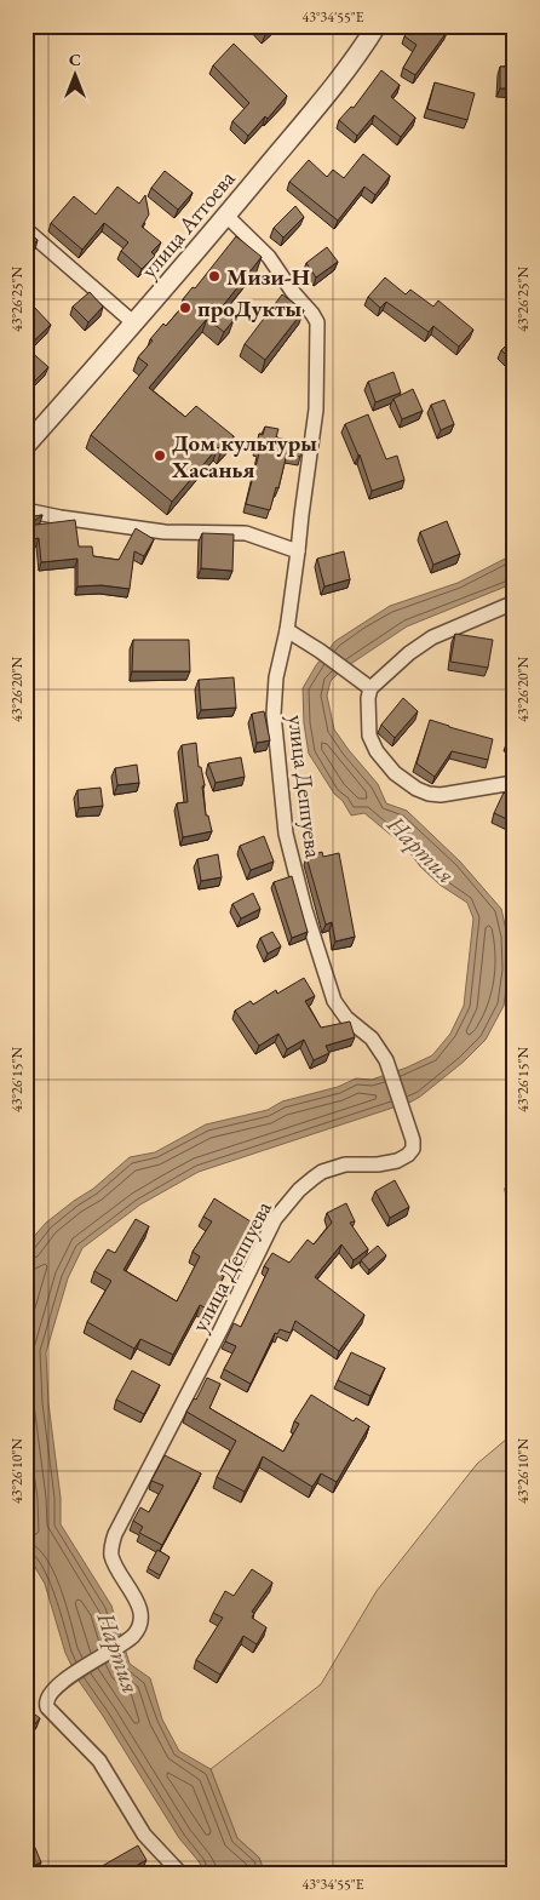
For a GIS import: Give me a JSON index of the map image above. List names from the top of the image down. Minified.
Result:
{"streets":{"street":["улица Аттоева","улица Деппуева"]},"crossings":[["улица Аттоева","улица Деппуева"]],"water":["Нартия"],"places":["Мизи-Н","проДукты","Дом культуры Хасанья"],"north":"top","coordinates":["43°34'55\"E","43°26'25\"N","43°26'20\"N","43°26'15\"N","43°26'10\"N"]}
